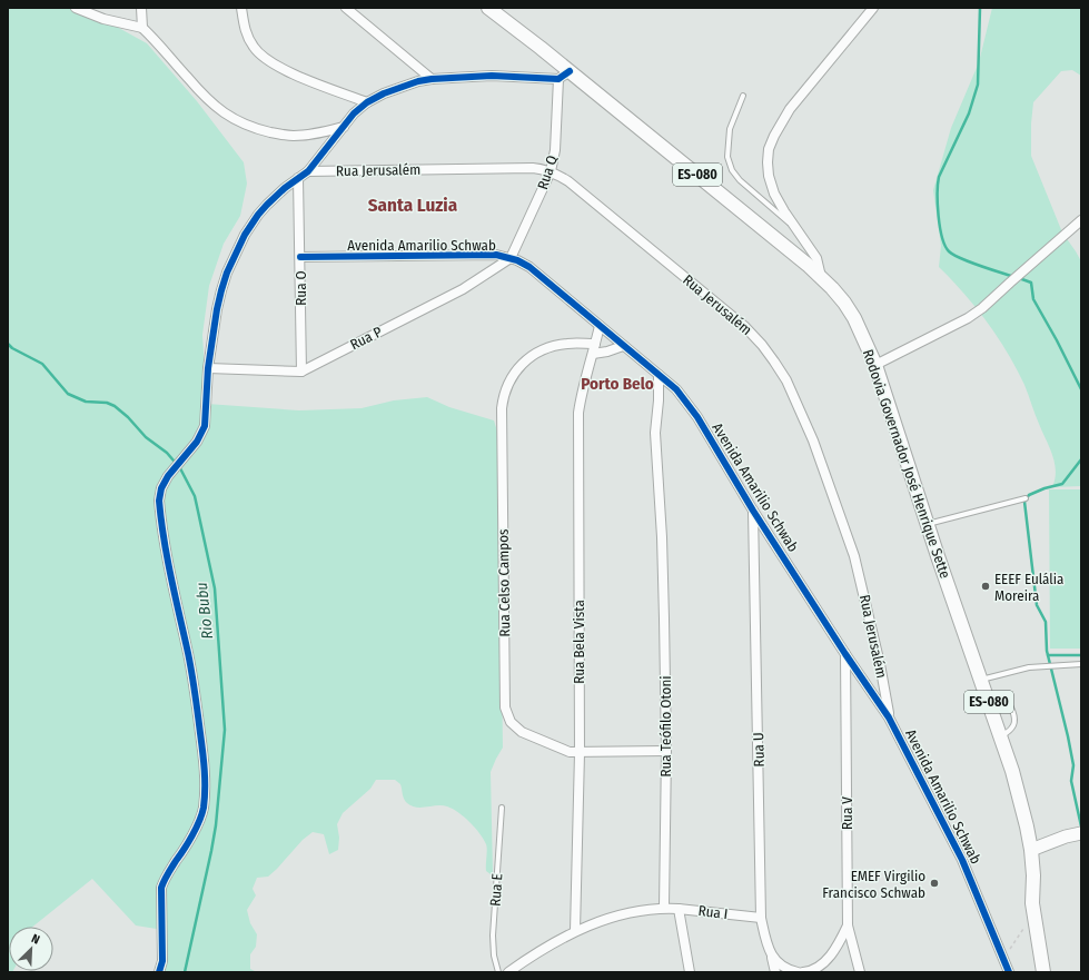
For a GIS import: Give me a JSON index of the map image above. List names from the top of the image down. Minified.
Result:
{"streets":{"main road":["ES-080","Rodovia Governador José Henrique Sette"],"street":["Rua Jerusalém","Rua Q","Avenida Amarilio Schwab","Rua O","Rua P","Rua Celso Campos","Rua Bela Vista","Rua Teófilo Otoni","Rua U","Rua V","Rua I"],"lane":["Rua E"]},"crossings":[["Rua Jerusalém","Rua Q"],["Rua Jerusalém","Avenida Amarilio Schwab"],["Rua Q","Avenida Amarilio Schwab"],["Rua Q","Rua P"],["Rua Q","Rodovia Governador José Henrique Sette"],["Avenida Amarilio Schwab","Rua O"],["Avenida Amarilio Schwab","Rua P"],["Avenida Amarilio Schwab","Rua Bela Vista"],["Avenida Amarilio Schwab","Rua Teófilo Otoni"],["Avenida Amarilio Schwab","Rua U"],["Avenida Amarilio Schwab","Rua V"],["Rua O","Rua P"],["Rua Celso Campos","Rua Bela Vista"],["Rua Celso Campos","Rua Teófilo Otoni"],["Rua Teófilo Otoni","Rua I"],["Rua U","Rua I"]],"districts":["Santa Luzia","Porto Belo"],"water":["Rio Bubu"],"places":["EEEF Eulália Moreira","EMEF Virgilio Francisco Schwab"],"north":"top right"}
